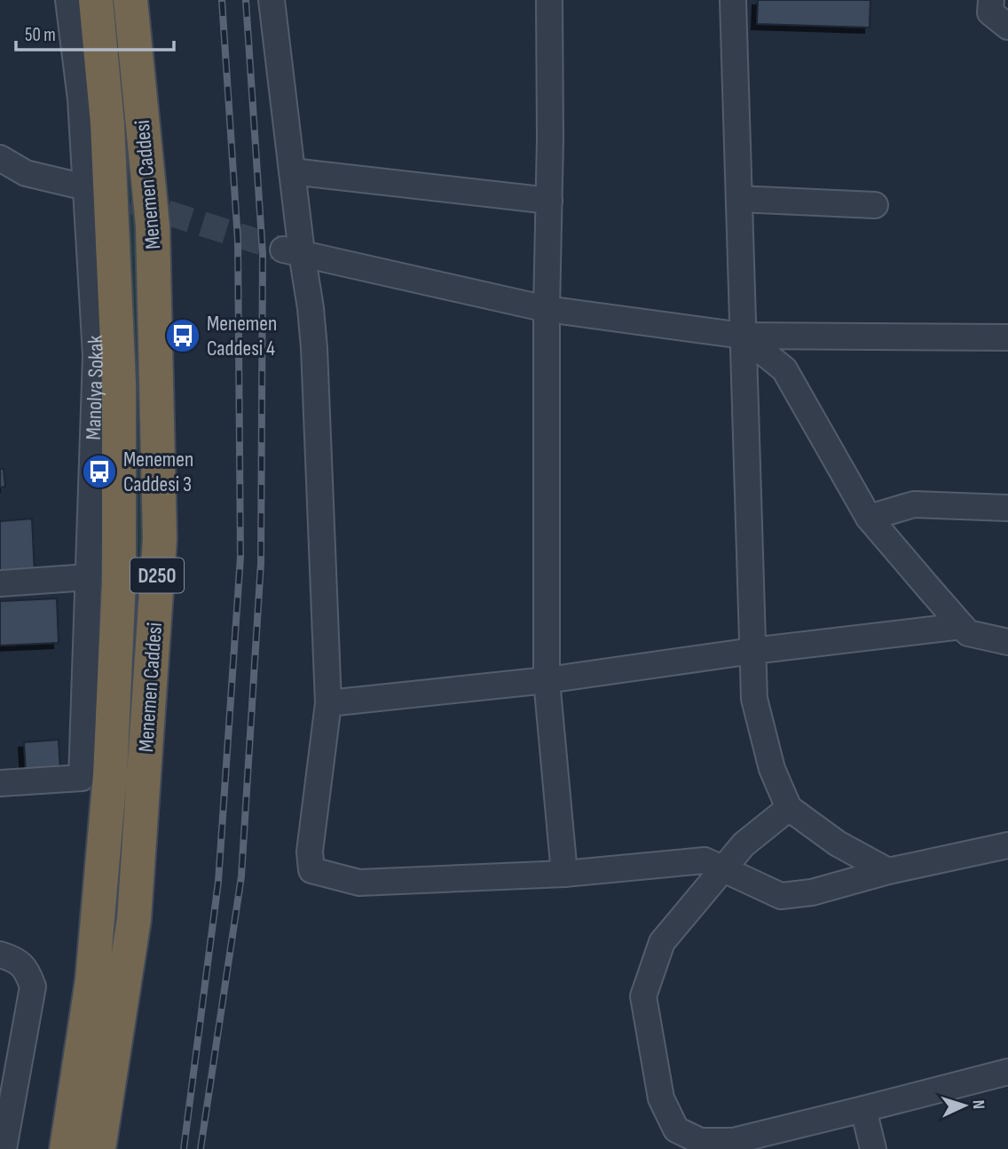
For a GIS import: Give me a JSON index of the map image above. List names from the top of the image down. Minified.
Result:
{"streets":{"highway":["Menemen Caddesi","D250"],"street":["Manolya Sokak"]},"places":{"bus stop":["Menemen Caddesi 4","Menemen Caddesi 3"]},"scale_bar":"50 m","north":"right"}
